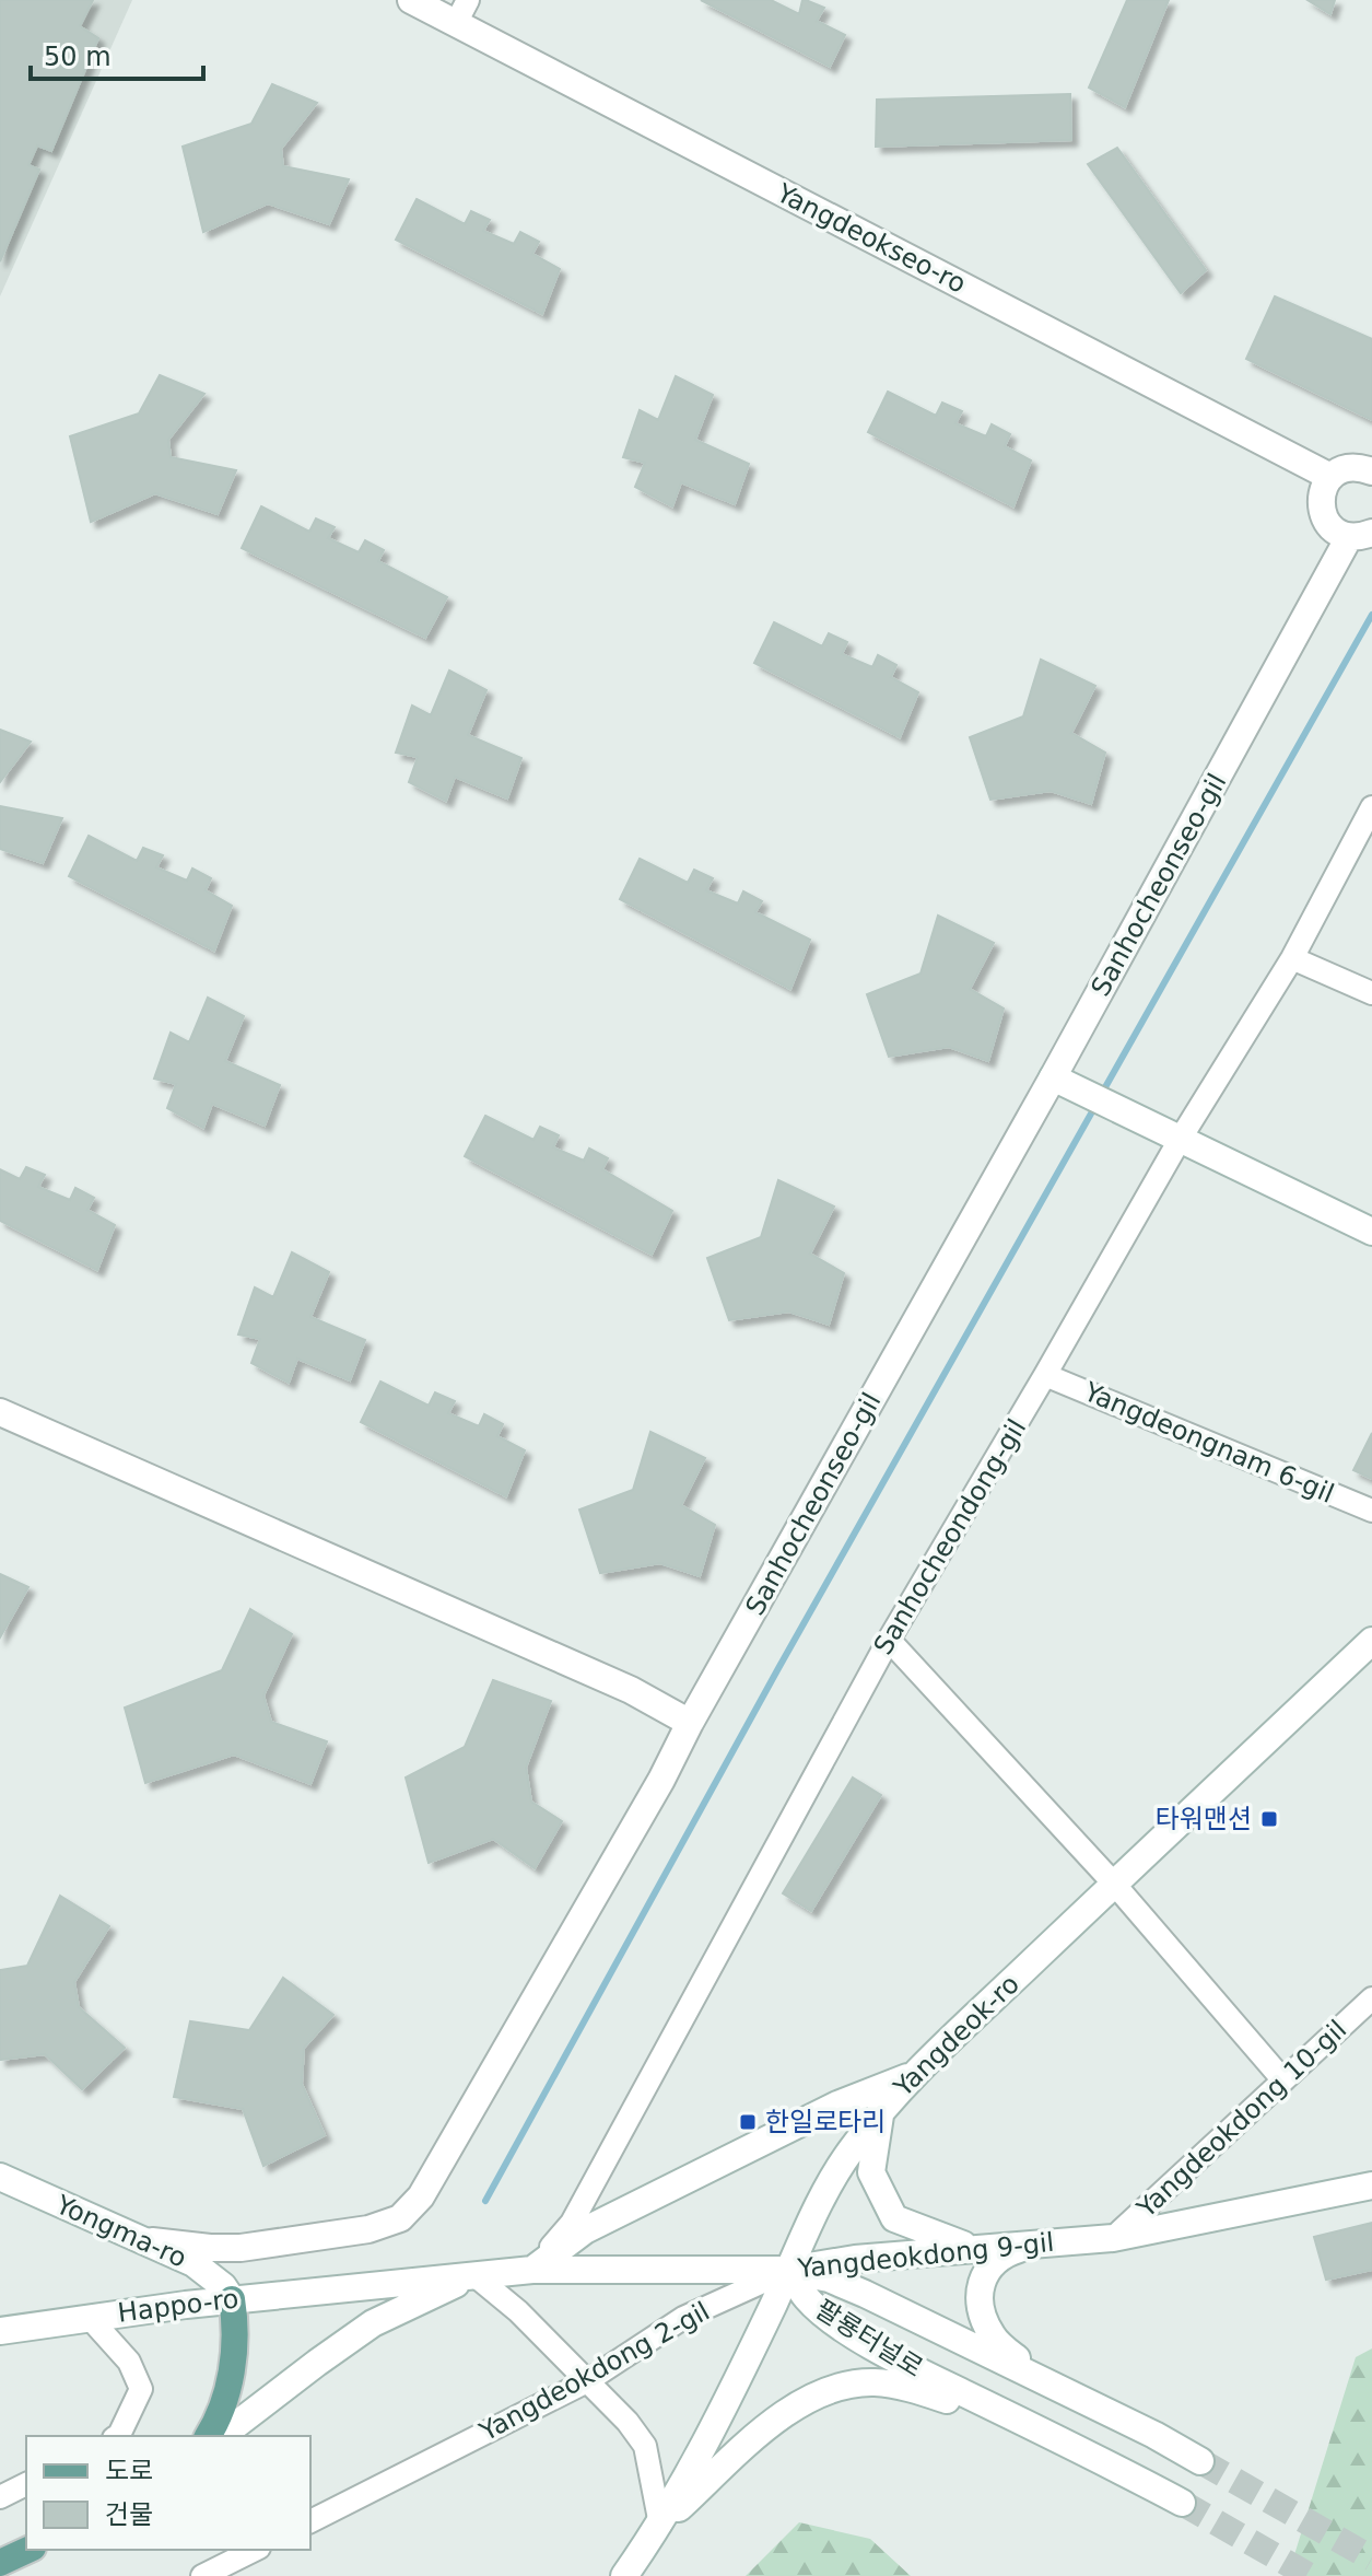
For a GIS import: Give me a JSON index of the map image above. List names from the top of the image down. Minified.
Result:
{"streets":{"main road":["Yangdeokseo-ro","Sanhocheonseo-gil","Yangdeok-ro","Yongma-ro","Yangdeokdong 9-gil","Happo-ro","팔룡터널로"],"street":["Yangdeongnam 6-gil","Sanhocheondong-gil","Yangdeokdong 10-gil","Yangdeokdong 2-gil"]},"crossings":[["Sanhocheonseo-gil","Yongma-ro"],["Yangdeongnam 6-gil","Sanhocheondong-gil"],["Sanhocheondong-gil","Yangdeokdong 9-gil"],["Yangdeok-ro","Yangdeokdong 9-gil"],["Yangdeok-ro","팔룡터널로"],["Yangdeok-ro","Yangdeokdong 2-gil"],["Yangdeokdong 10-gil","Yangdeokdong 9-gil"],["Yongma-ro","Happo-ro"],["Yangdeokdong 9-gil","Happo-ro"],["Yangdeokdong 9-gil","팔룡터널로"],["Yangdeokdong 9-gil","Yangdeokdong 2-gil"],["팔룡터널로","Yangdeokdong 2-gil"]],"places":{"transit":["타워맨션","한일로타리"]},"legend":["도로","건물"],"scale_bar":"50 m"}
